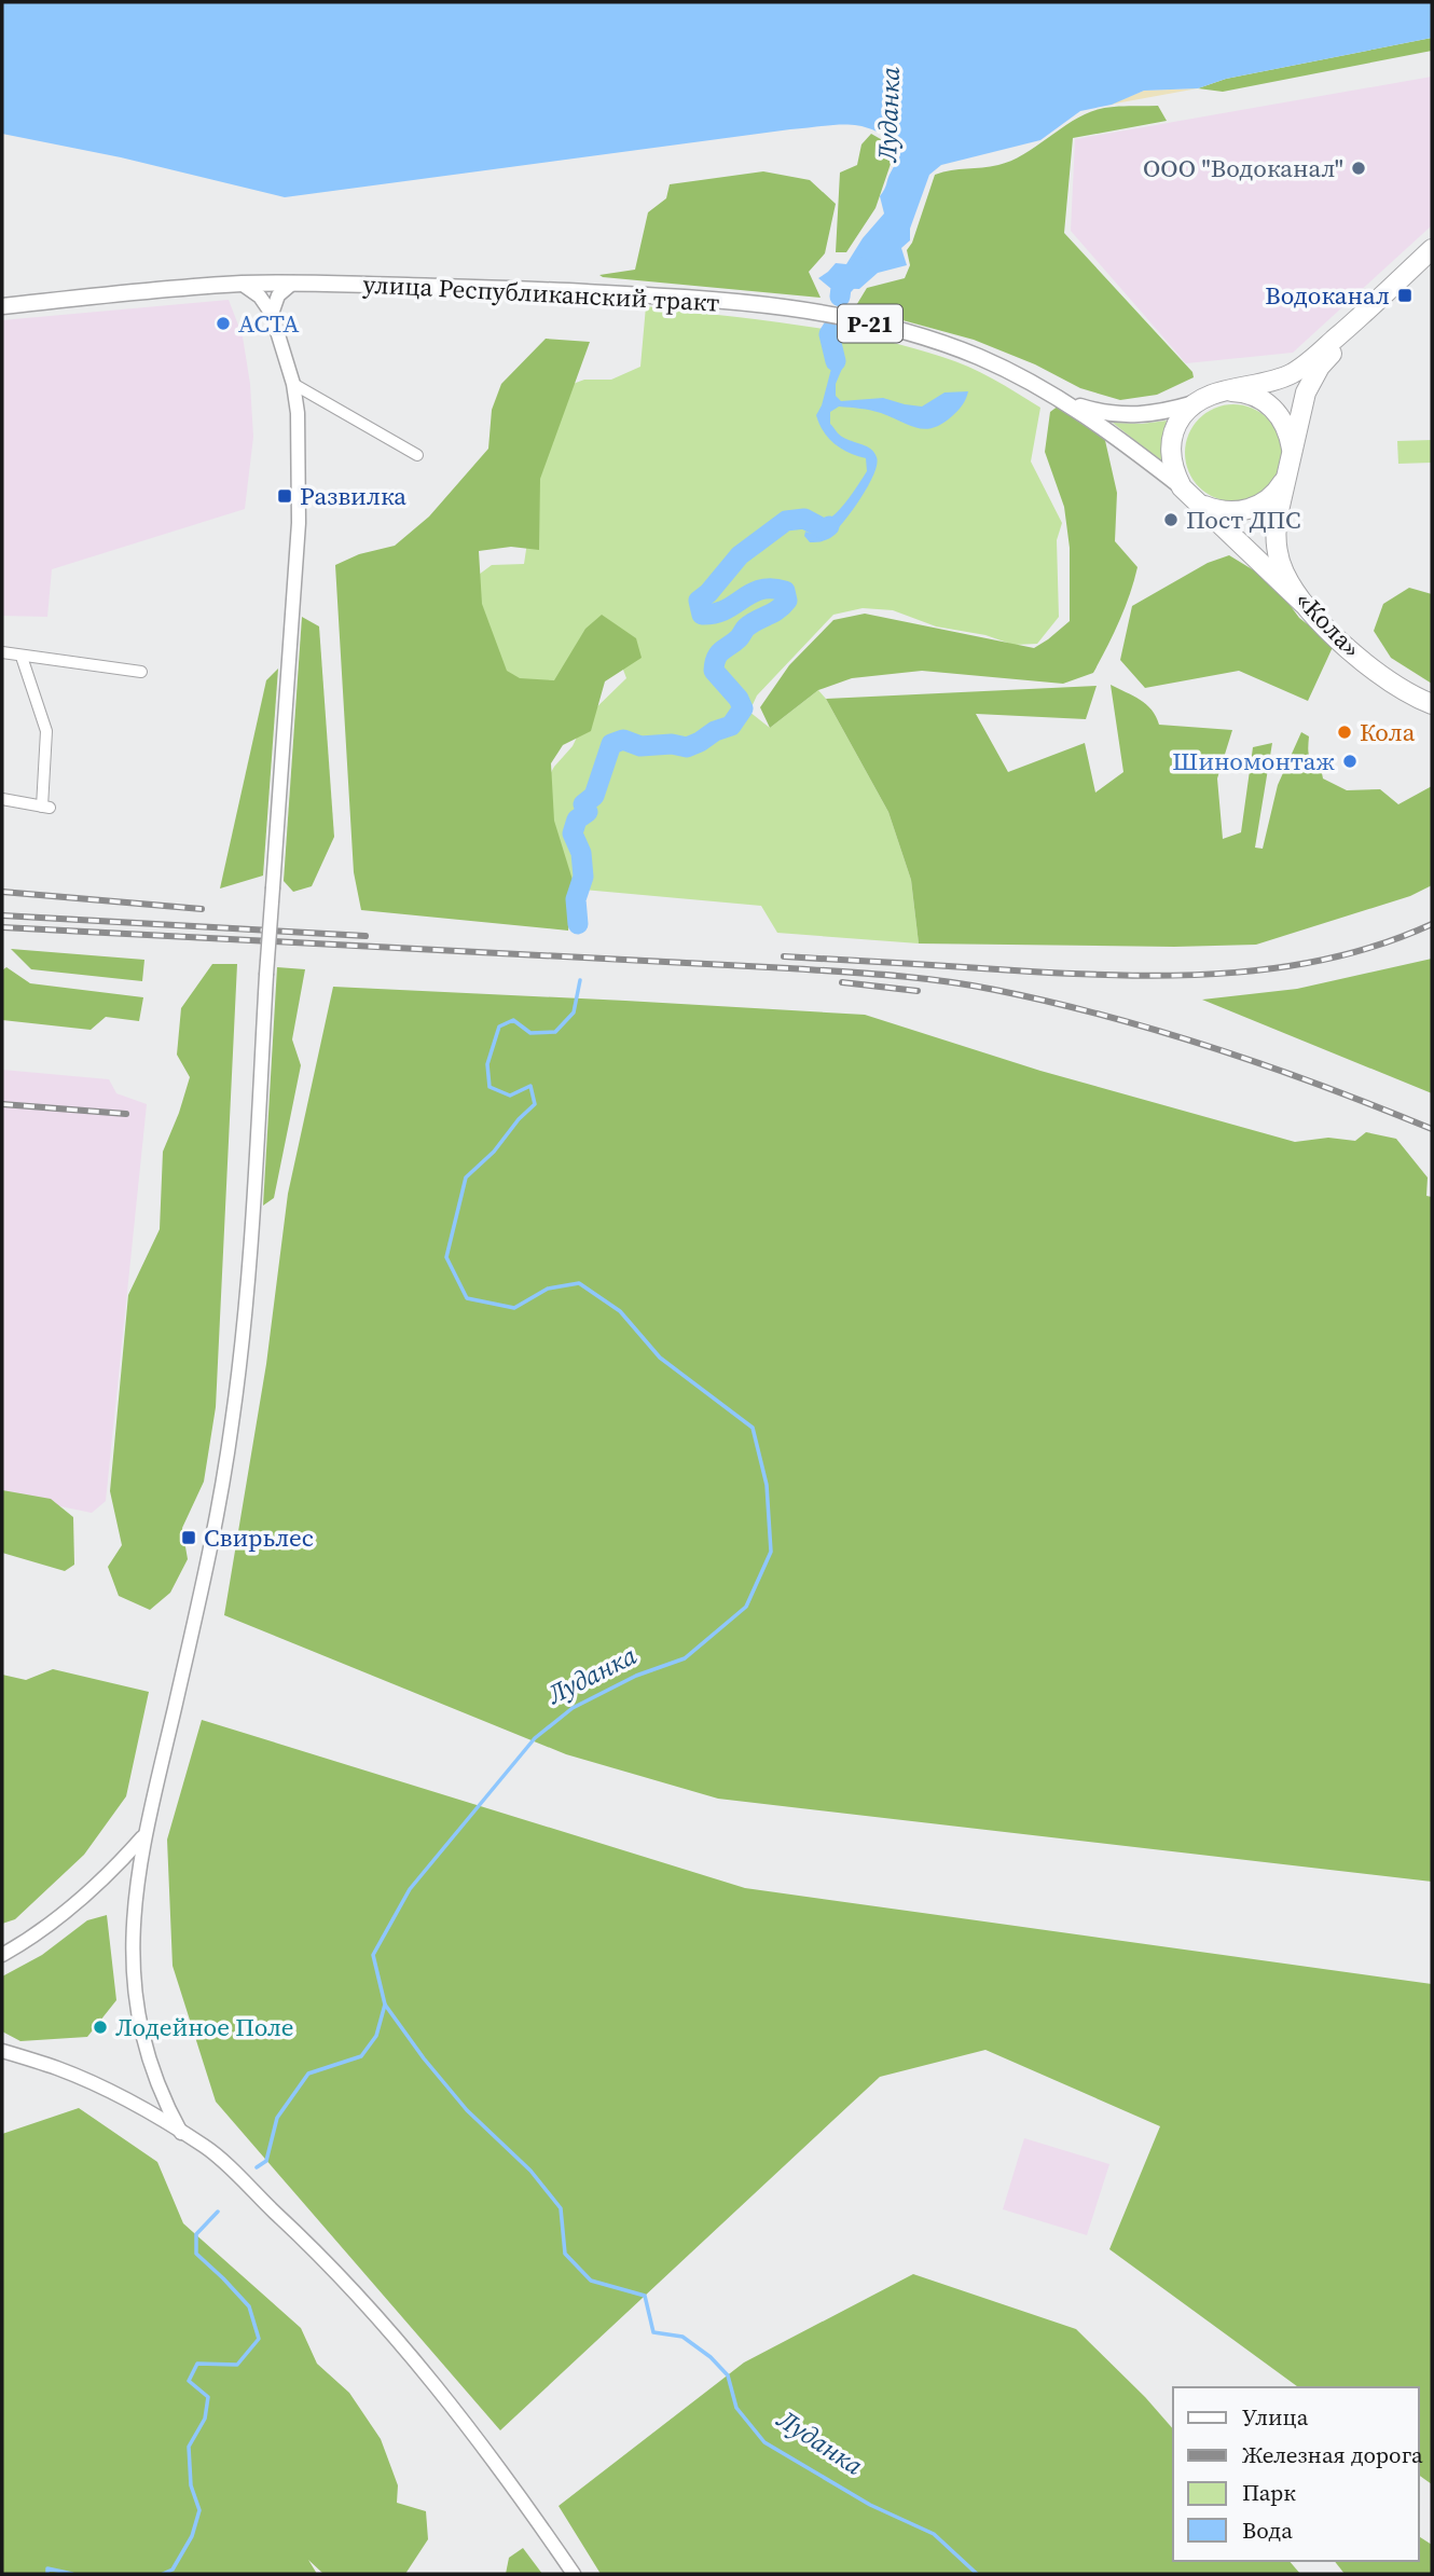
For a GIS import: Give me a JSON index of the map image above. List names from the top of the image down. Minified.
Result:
{"streets":{"highway":["Р-21","«Кола»"],"main road":["улица Республиканский тракт"]},"crossings":[["улица Республиканский тракт","Р-21"],["Р-21","«Кола»"]],"water":["Луданка"],"places":{"other":["ООО \"Водоканал\"","АСТА","Пост ДПС","Кола","Шиномонтаж","Лодейное Поле"],"transit":["Водоканал","Развилка","Свирьлес"]},"legend":["Улица","Железная дорога","Парк","Вода"]}
